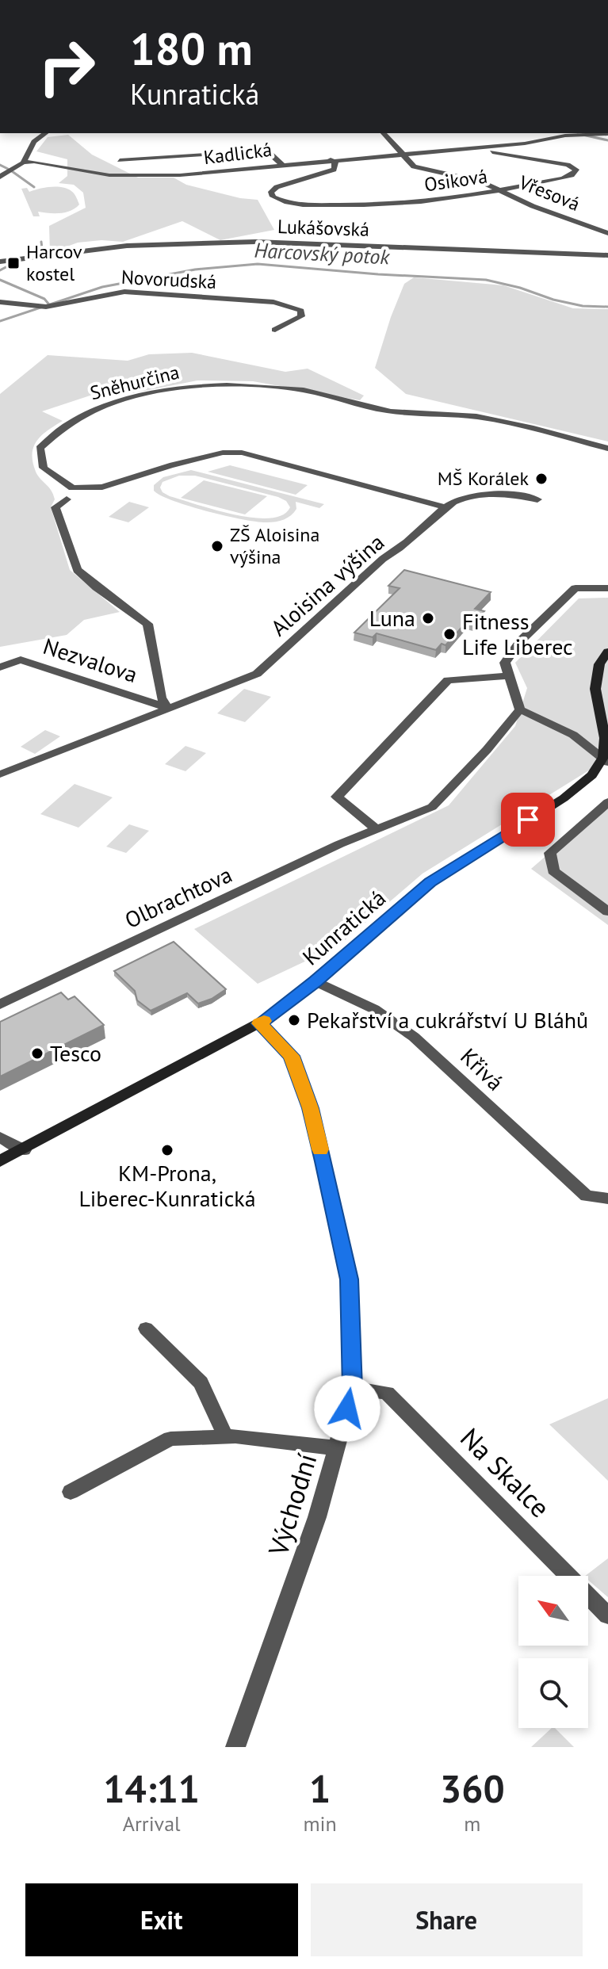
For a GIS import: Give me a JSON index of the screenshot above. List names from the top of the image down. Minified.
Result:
{"streets":{"street":["Kadlická","Osiková","Vřesová","Lukášovská","Novorudská","Sněhurčina","Aloisina výšina","Nezvalova","Olbrachtova","Kunratická","Křivá","Na Skalce","Východní"]},"crossings":[["Kadlická","Osiková"],["Kadlická","Vřesová"],["Osiková","Vřesová"],["Sněhurčina","Aloisina výšina"],["Aloisina výšina","Nezvalova"],["Kunratická","Křivá"],["Kunratická","Východní"],["Na Skalce","Východní"]],"water":["Harcovský potok"],"places":{"transit":["Harcov kostel"],"other":["MŠ Korálek","ZŠ Aloisina výšina","Luna","Fitness Life Liberec","Pekařství a cukrářství U Bláhů","Tesco","KM-Prona, Liberec-Kunratická"]},"north":"top left","page":{"turn":["180 m","Kunratická"],"eta":["14:11","Arrival","1","min","360","m"],"buttons":["Exit","Share"]}}
